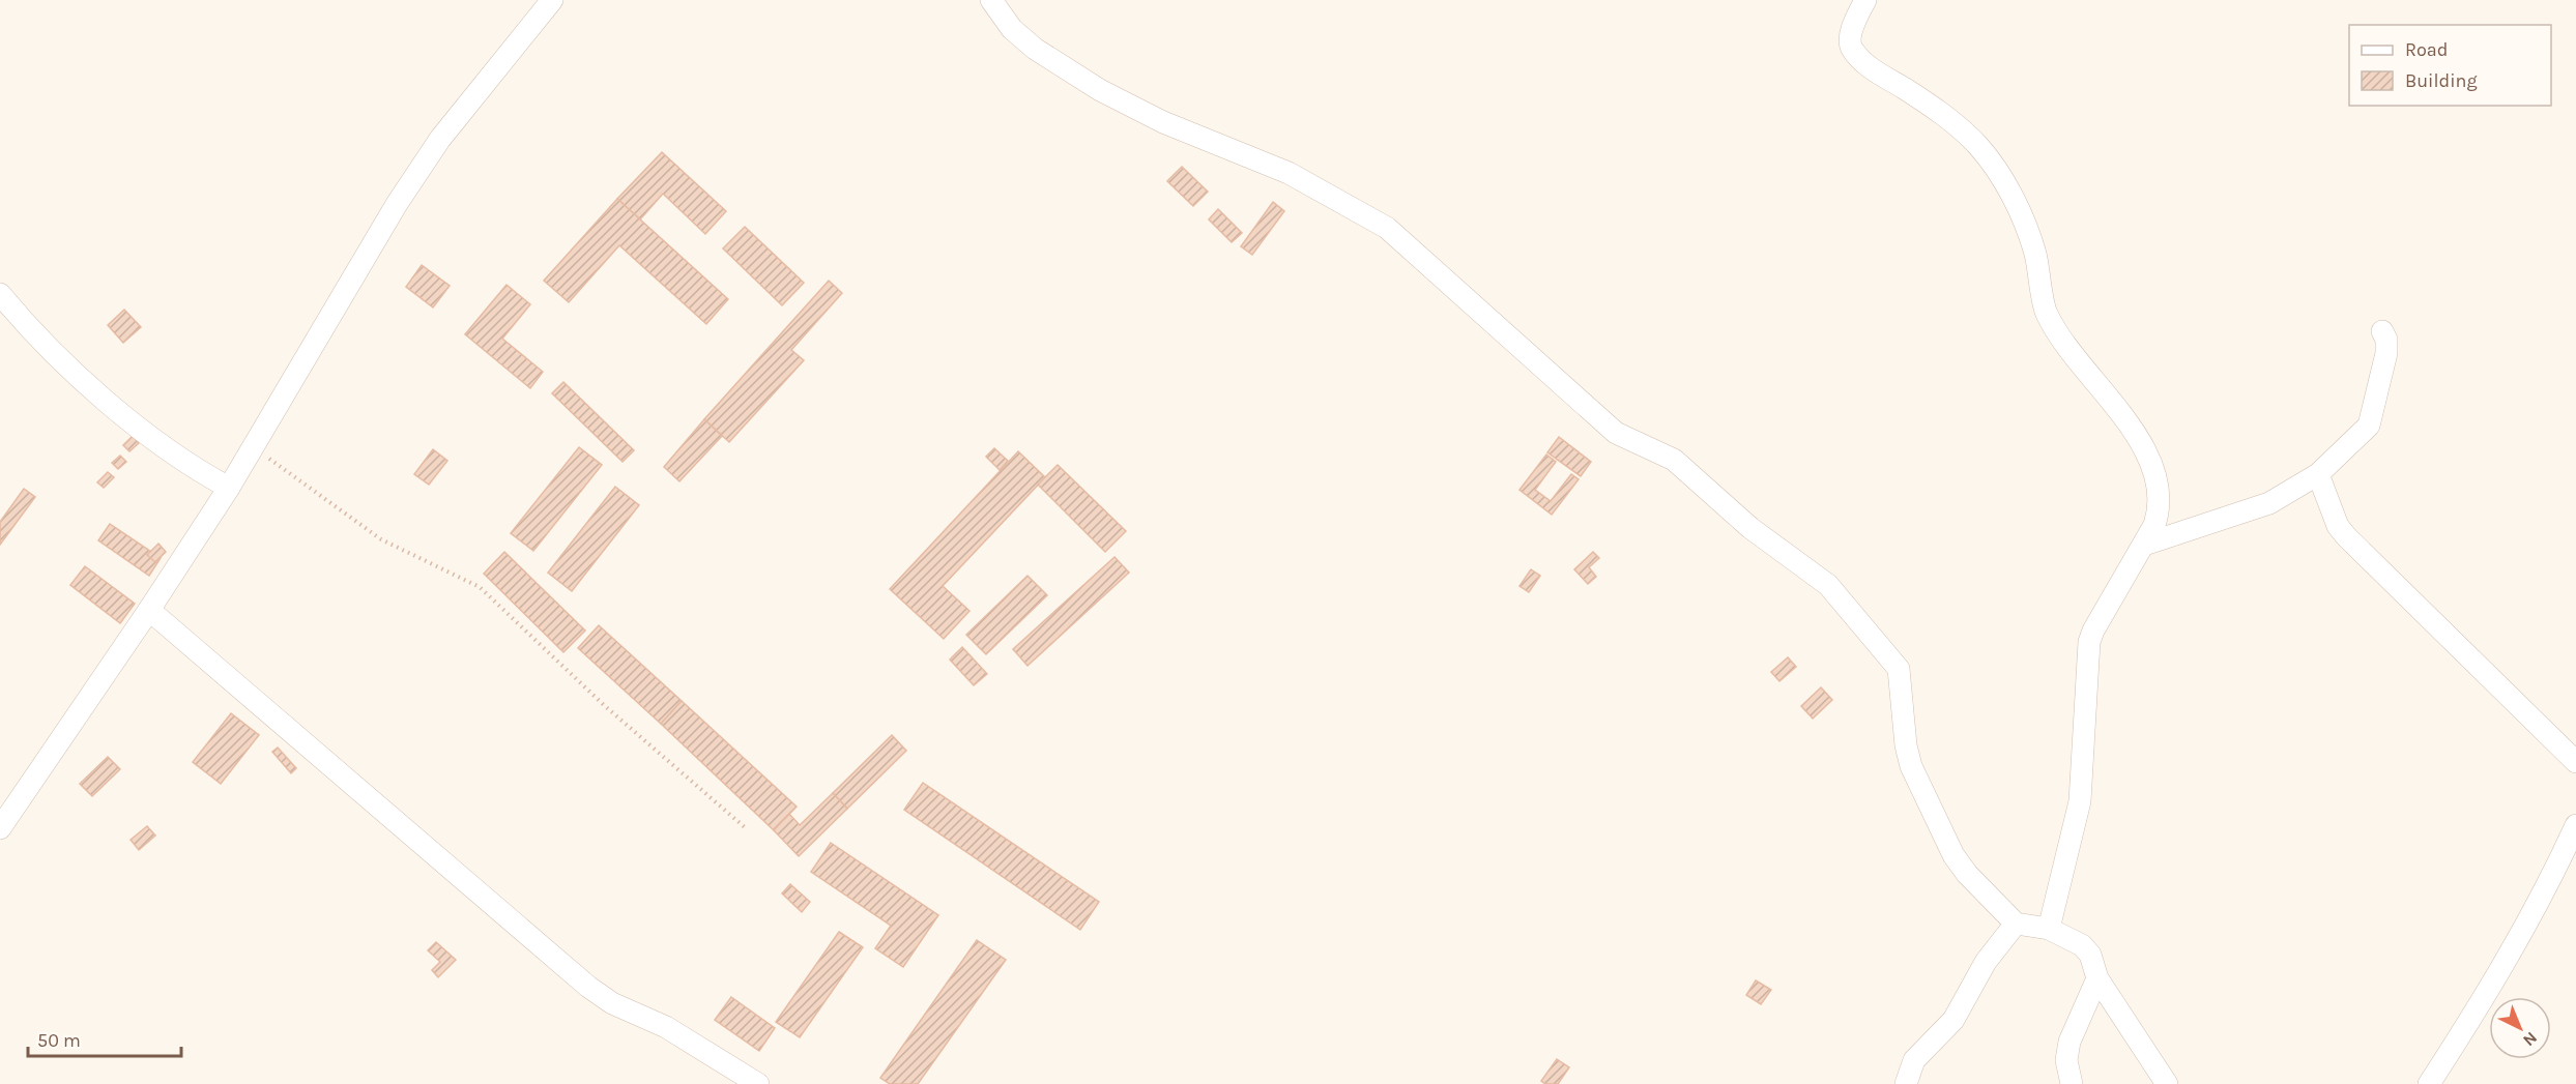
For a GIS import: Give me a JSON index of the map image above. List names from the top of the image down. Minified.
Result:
{"legend":["Road","Building"],"scale_bar":"50 m","north":"bottom right"}
